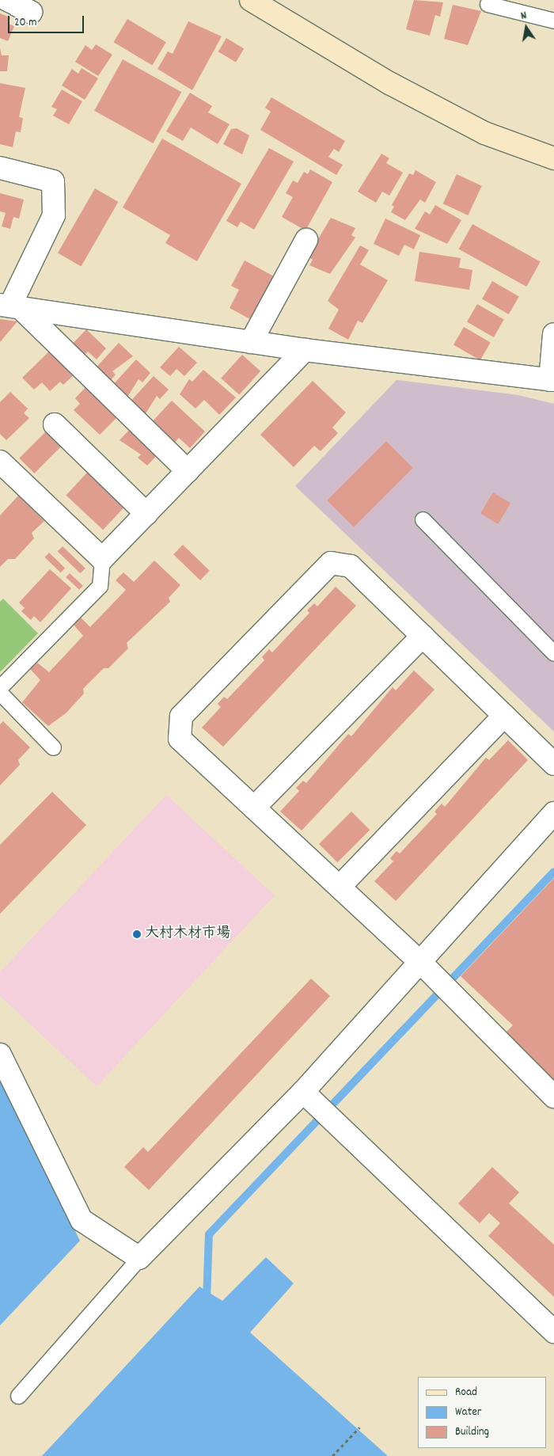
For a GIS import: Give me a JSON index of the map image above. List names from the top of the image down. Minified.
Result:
{"places":["大村木材市場"],"legend":["Road","Water","Building"],"scale_bar":"20 m","north":"top"}
